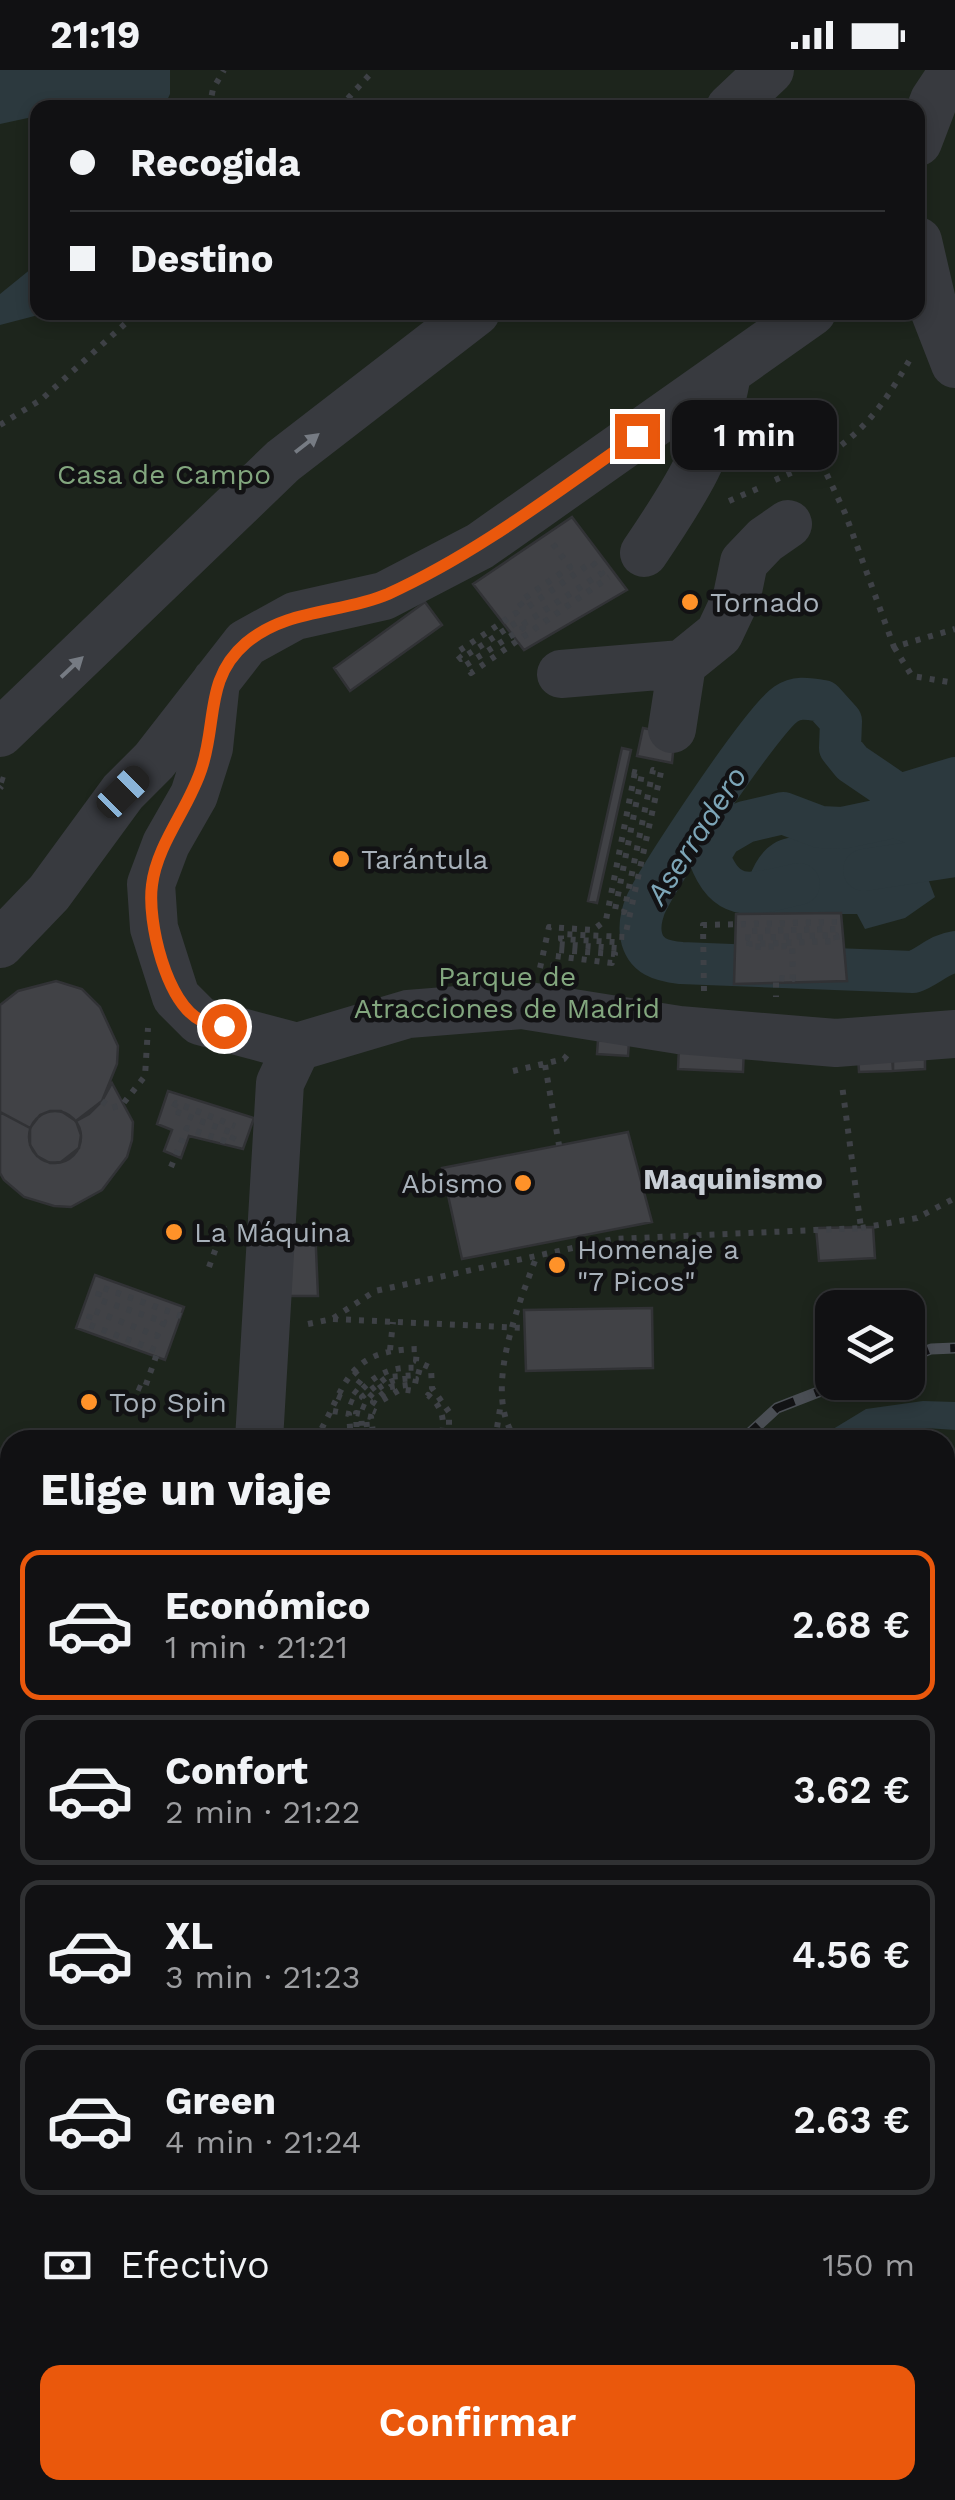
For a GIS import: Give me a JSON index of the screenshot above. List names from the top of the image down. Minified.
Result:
{"districts":["Maquinismo"],"water":["Aserradero"],"parks":["Casa de Campo","Parque de Atracciones de Madrid"],"places":["Tornado","Tarántula","Abismo","La Máquina","Homenaje a \"7 Picos\"","Top Spin"],"page":{"status":"21:19","banner":["Recogida","Destino"],"bubble":"1 min","heading":"Elige un viaje","list":[{"name":"Económico","note":"1 min · 21:21","value":"2.68 €"},{"name":"Confort","note":"2 min · 21:22","value":"3.62 €"},{"name":"XL","note":"3 min · 21:23","value":"4.56 €"},{"name":"Green","note":"4 min · 21:24","value":"2.63 €"}],"pay":["Efectivo","150 m"],"buttons":"Confirmar"}}
